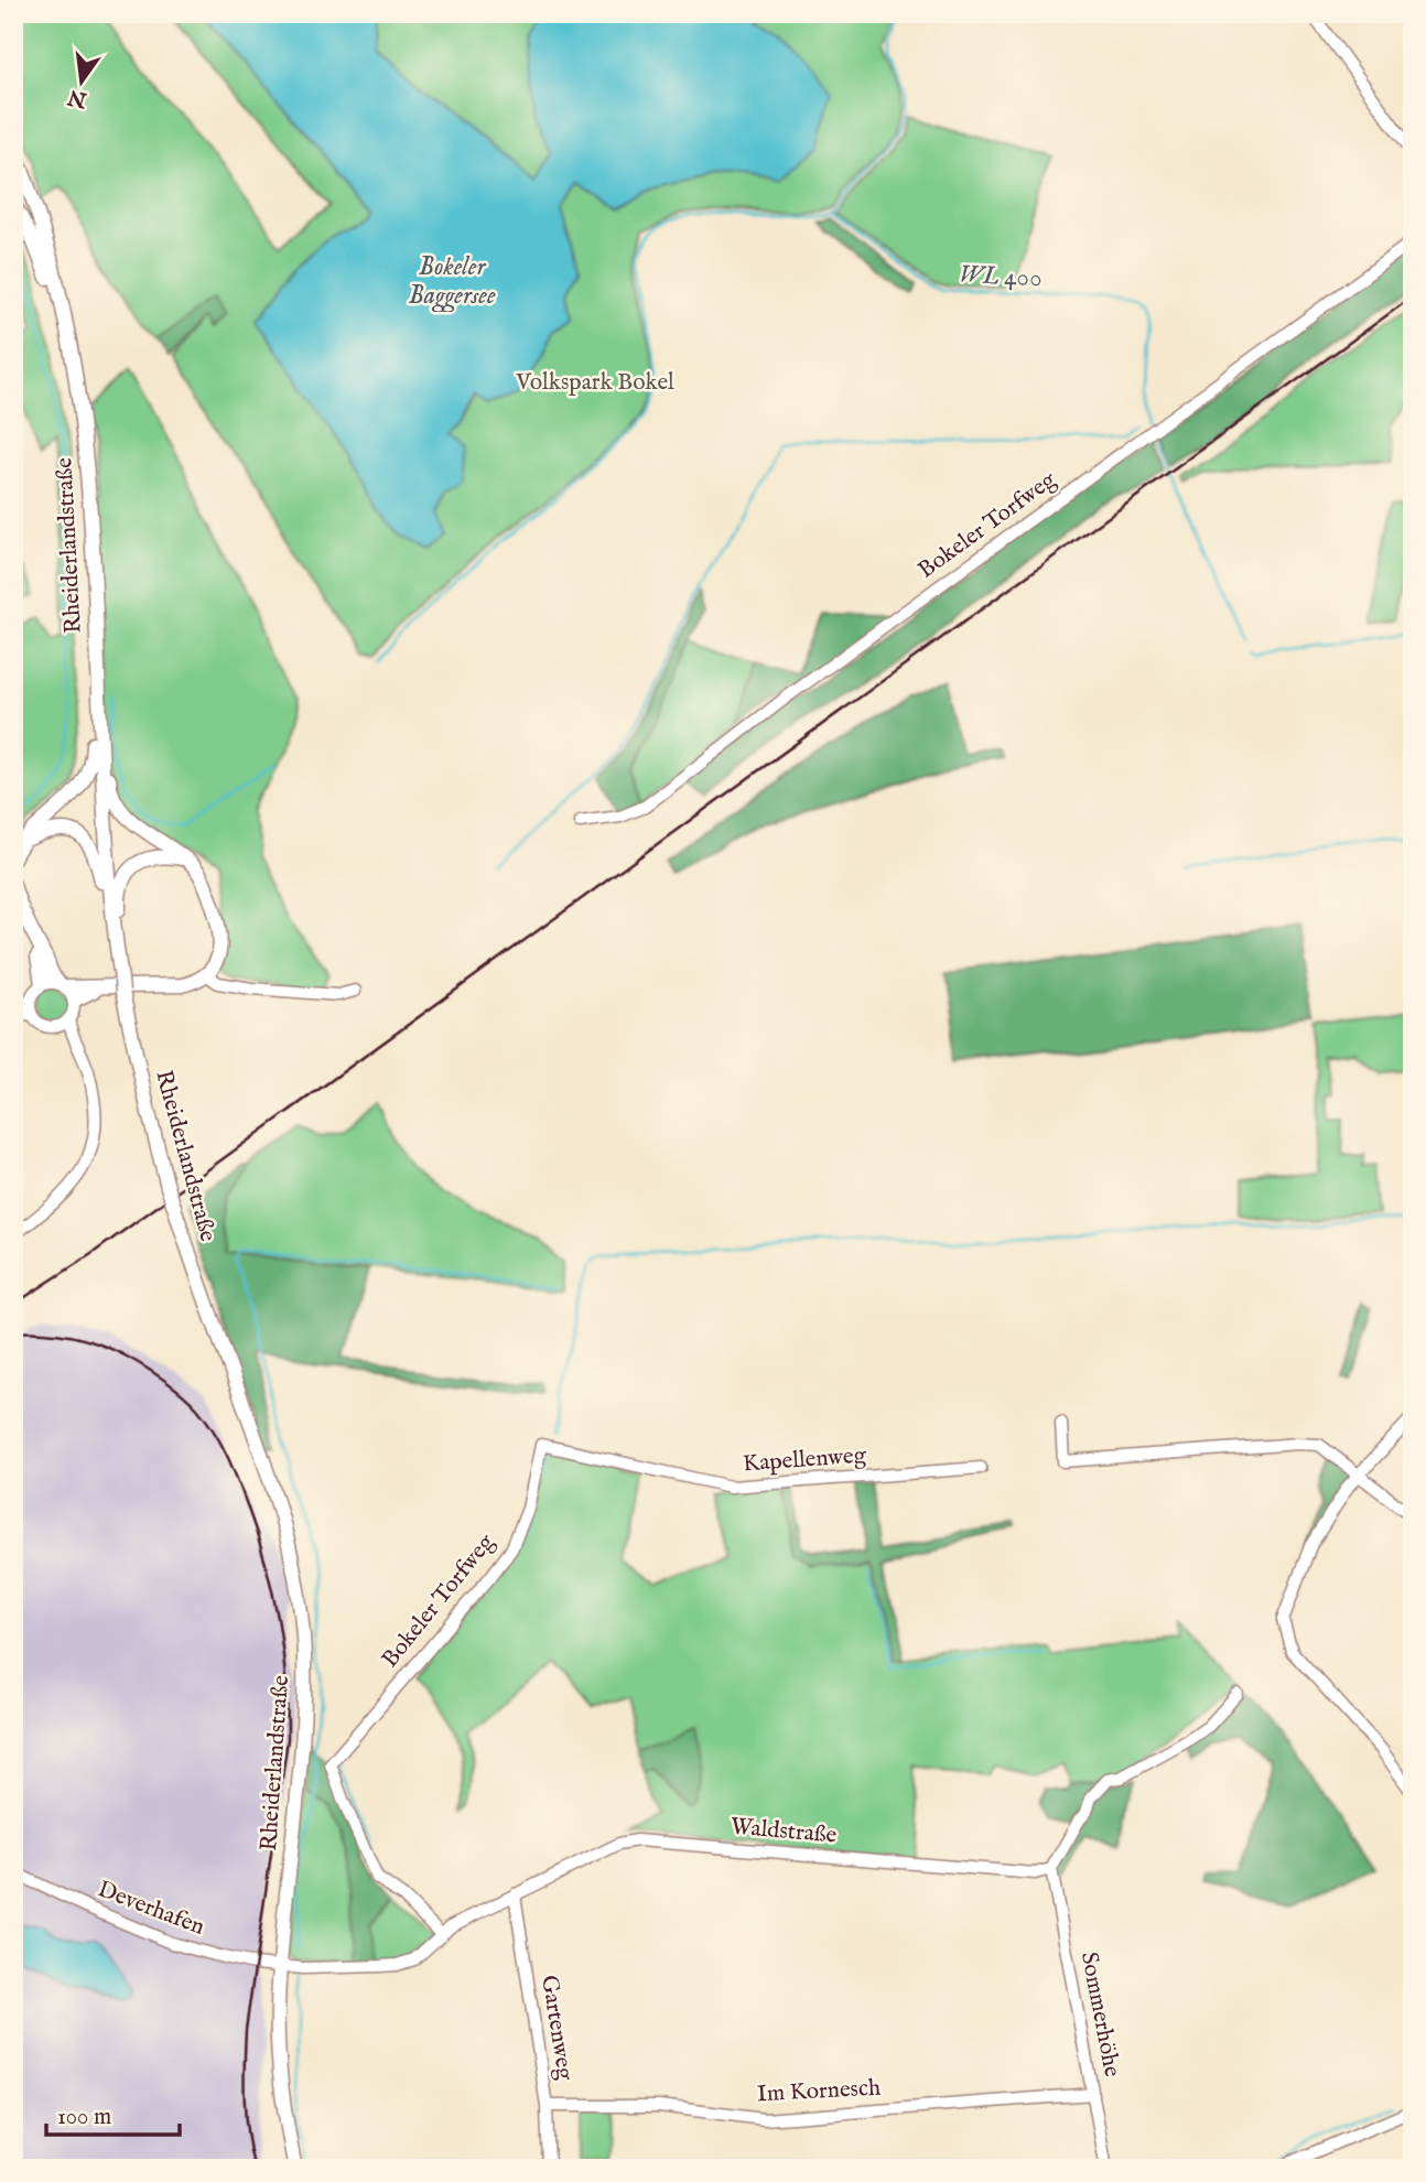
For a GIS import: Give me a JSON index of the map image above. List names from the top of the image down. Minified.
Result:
{"streets":{"main road":["Rheiderlandstraße"],"street":["Bokeler Torfweg","Kapellenweg","Waldstraße","Deverhafen","Sommerhöhe","Gartenweg","Im Kornesch"]},"crossings":[["Bokeler Torfweg","Kapellenweg"],["Bokeler Torfweg","Waldstraße"],["Rheiderlandstraße","Waldstraße"],["Rheiderlandstraße","Deverhafen"],["Waldstraße","Deverhafen"],["Waldstraße","Sommerhöhe"],["Waldstraße","Gartenweg"],["Sommerhöhe","Im Kornesch"],["Gartenweg","Im Kornesch"]],"water":["Bokeler Baggersee","WL 400"],"parks":["Volkspark Bokel"],"scale_bar":"100 m","north":"bottom"}
